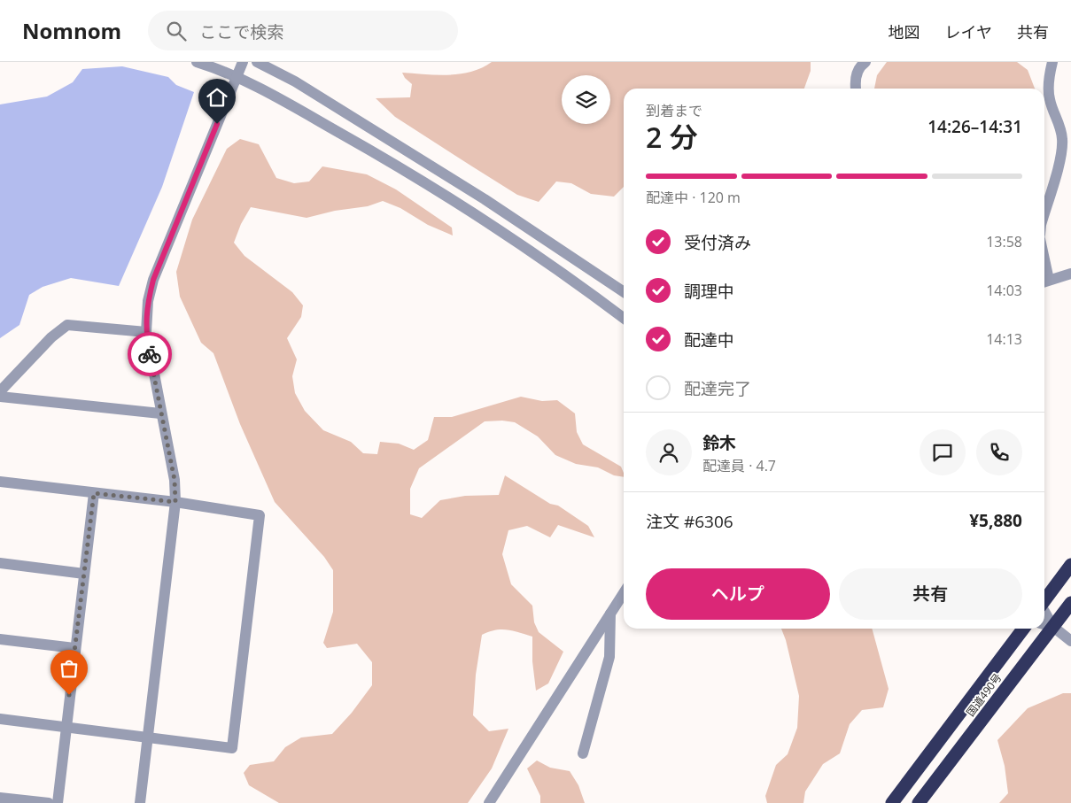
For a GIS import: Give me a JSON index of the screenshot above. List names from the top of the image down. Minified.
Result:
{"streets":{"highway":["国道490号"]},"page":{"header":"Nomnom","search":"ここで検索","nav":["地図","レイヤ","共有"],"heading":["2 分","到着まで","14:26–14:31"],"panel":["鈴木","配達員 · 4.7","注文 #6306","¥5,880"],"bar":"配達中 · 120 m","list":[["受付済み","13:58"],["調理中","14:03"],["配達中","14:13"],"配達完了"],"buttons":["ヘルプ","共有"]}}
